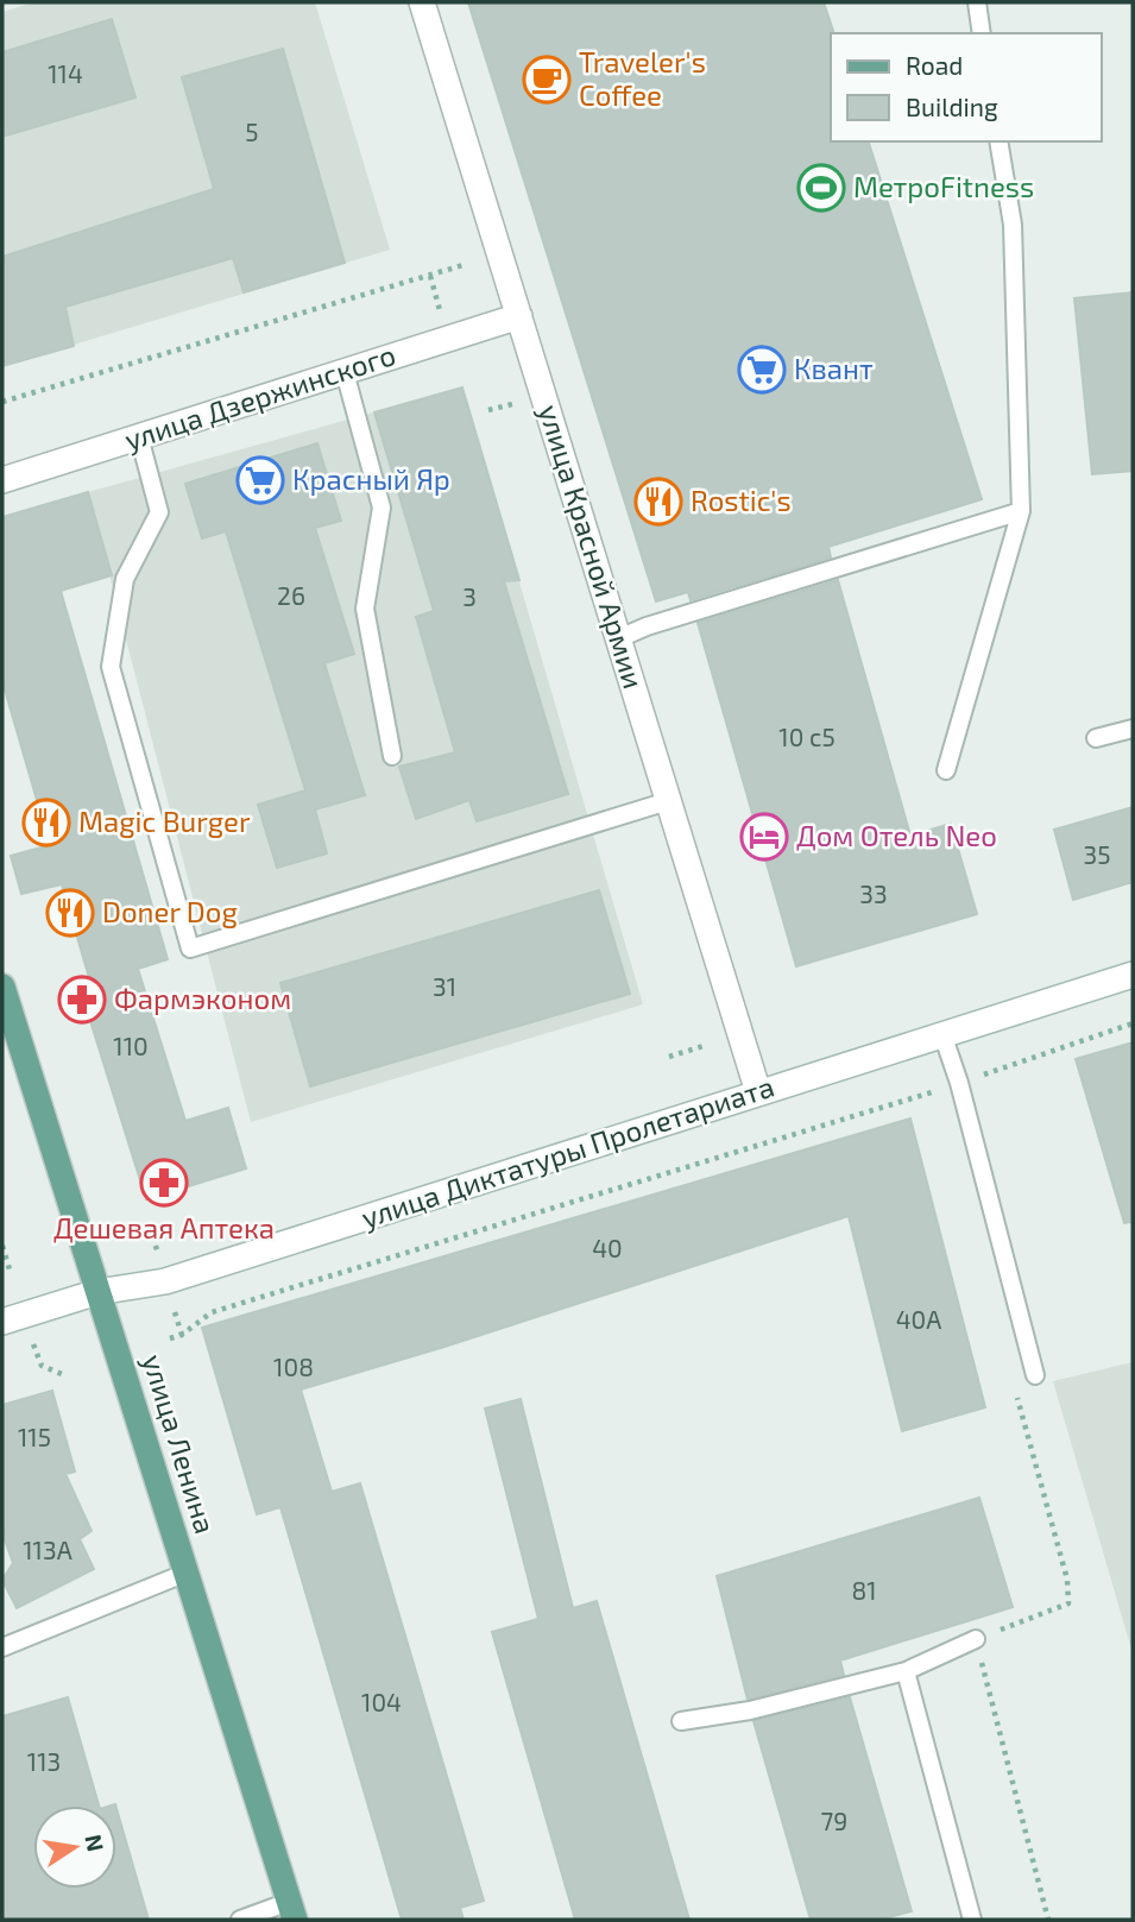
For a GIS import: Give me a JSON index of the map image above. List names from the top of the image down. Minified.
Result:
{"streets":{"main road":["улица Ленина"],"street":["улица Дзержинского","улица Красной Армии","улица Диктатуры Пролетариата"]},"crossings":[["улица Дзержинского","улица Красной Армии"],["улица Красной Армии","улица Диктатуры Пролетариата"],["улица Диктатуры Пролетариата","улица Ленина"]],"places":{"cafe":["Traveler's Coffee"],"sports":["МетроFitness"],"supermarket":["Квант","Красный Яр"],"restaurant":["Rostic's","Magic Burger","Doner Dog"],"hotel":["Дом Отель Neo"],"pharmacy":["Фармэконом","Дешевая Аптека"]},"house_numbers":["114","5","26","3","10 с5","35","33","31","110","40","40А","108","115","113А","81","104","113","79"],"legend":["Road","Building"],"north":"right"}
